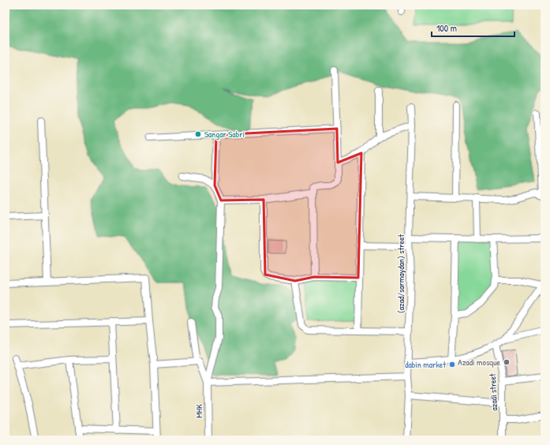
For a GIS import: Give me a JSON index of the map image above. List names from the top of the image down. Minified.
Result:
{"streets":{"street":["(azad/sarmaydan) street","azadi street","MHK"]},"places":["Sangar Sabri","Azadi mosque","dabin market"],"scale_bar":"100 m"}
